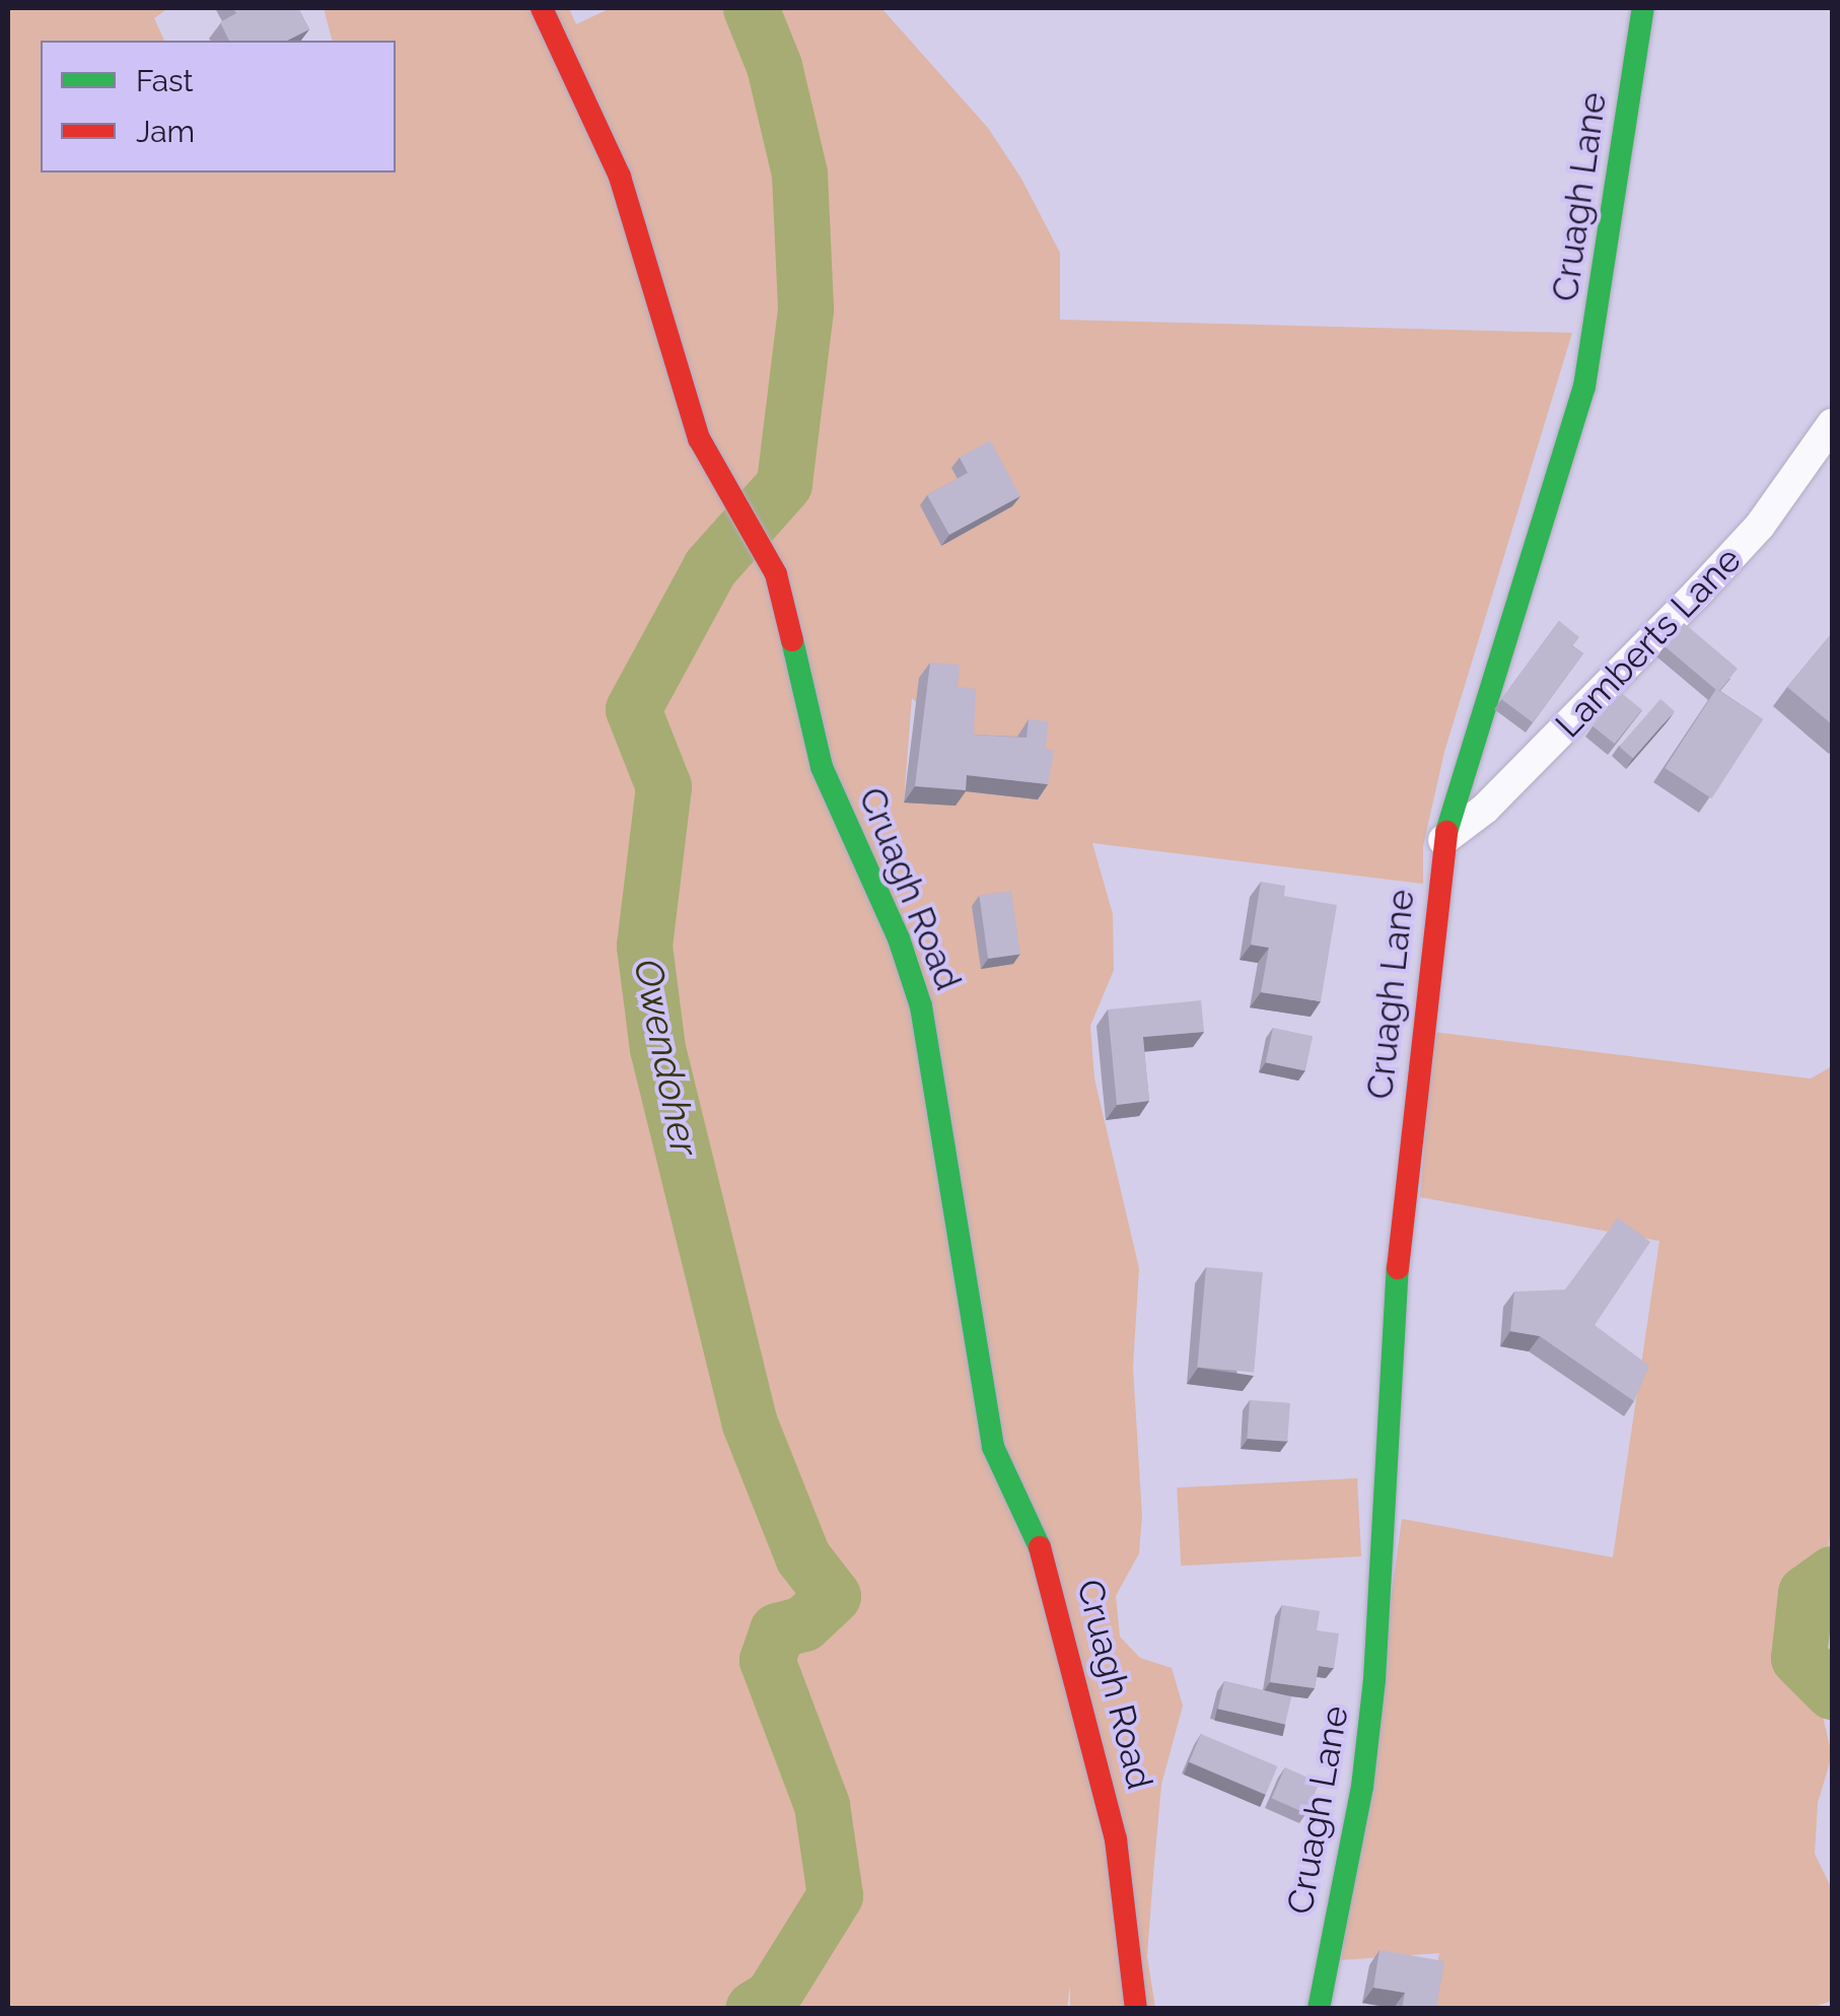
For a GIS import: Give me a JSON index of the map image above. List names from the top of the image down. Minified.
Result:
{"streets":{"main road":["Cruagh Lane","Cruagh Road"],"street":["Lamberts Lane"]},"crossings":[["Cruagh Lane","Lamberts Lane"]],"water":["Owendoher"],"legend":["Fast","Jam"]}
